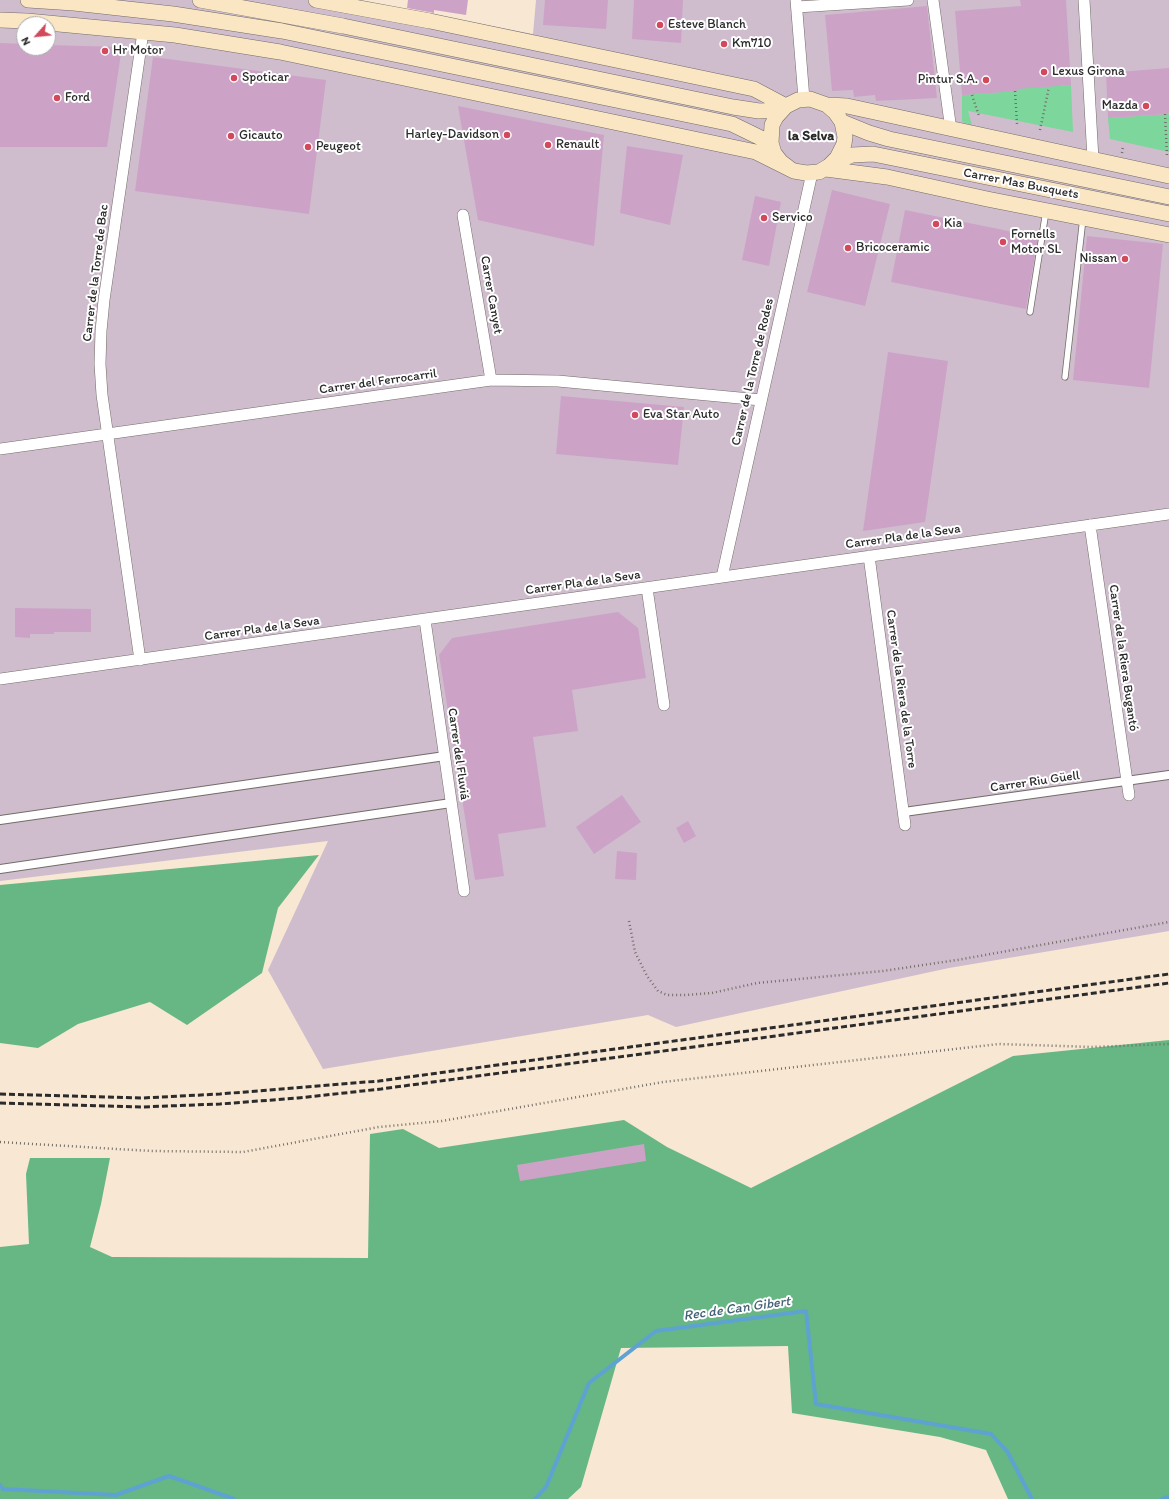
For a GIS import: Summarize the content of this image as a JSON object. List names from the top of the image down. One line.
{"streets":{"main road":["Carrer Mas Busquets"],"street":["Carrer de la Torre de Bac","Carrer Canyet","Carrer de la Torre de Rodes","Carrer del Ferrocarril","Carrer Pla de la Seva","Carrer de la Riera Bugantó","Carrer de la Riera de la Torre","Carrer del Fluviá","Carrer Riu Güell"]},"crossings":[["Carrer Mas Busquets","Carrer de la Torre de Rodes"],["Carrer de la Torre de Bac","Carrer del Ferrocarril"],["Carrer de la Torre de Bac","Carrer Pla de la Seva"],["Carrer Canyet","Carrer del Ferrocarril"],["Carrer de la Torre de Rodes","Carrer del Ferrocarril"],["Carrer de la Torre de Rodes","Carrer Pla de la Seva"],["Carrer Pla de la Seva","Carrer de la Riera Bugantó"],["Carrer Pla de la Seva","Carrer de la Riera de la Torre"],["Carrer Pla de la Seva","Carrer del Fluviá"],["Carrer de la Riera Bugantó","Carrer Riu Güell"],["Carrer de la Riera de la Torre","Carrer Riu Güell"]],"districts":["la Selva"],"water":["Rec de Can Gibert"],"places":["Esteve Blanch","Km710","Hr Motor","Lexus Girona","Spoticar","Pintur S.A.","Ford","Mazda","Harley-Davidson","Gicauto","Renault","Peugeot","Servico","Kia","Fornells Motor SL","Bricoceramic","Nissan","Eva Star Auto"],"north":"bottom left"}
